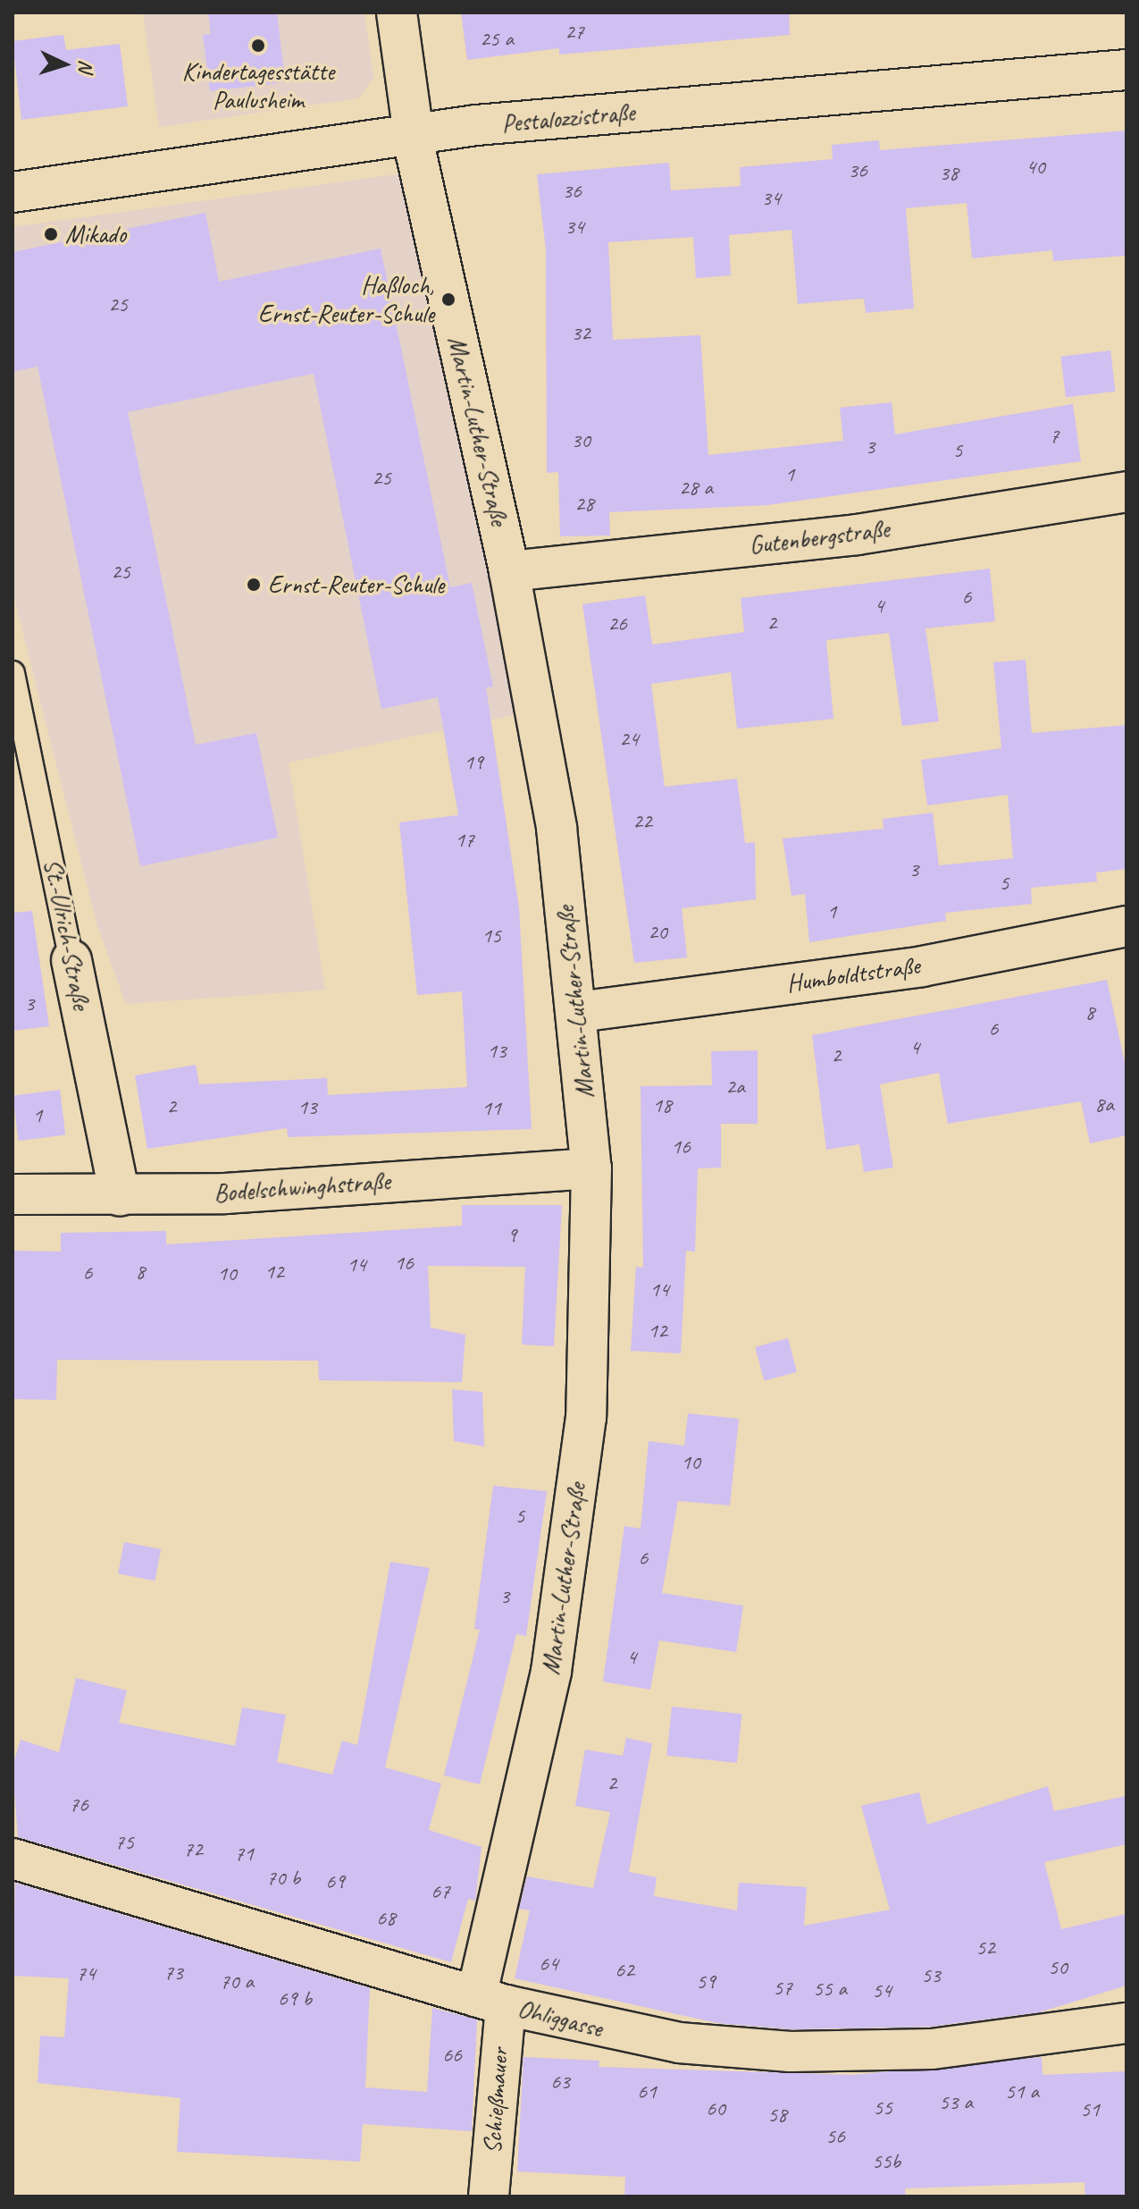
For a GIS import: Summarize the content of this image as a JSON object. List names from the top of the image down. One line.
{"streets":{"street":["Pestalozzistraße","Martin-Luther-Straße","Gutenbergstraße","St.-Ulrich-Straße","Humboldtstraße","Bodelschwinghstraße","Ohliggasse","Schießmauer"]},"crossings":[["Pestalozzistraße","Martin-Luther-Straße"],["Martin-Luther-Straße","Gutenbergstraße"],["Martin-Luther-Straße","Humboldtstraße"],["Martin-Luther-Straße","Bodelschwinghstraße"],["Martin-Luther-Straße","Ohliggasse"],["Martin-Luther-Straße","Schießmauer"],["St.-Ulrich-Straße","Bodelschwinghstraße"],["Ohliggasse","Schießmauer"]],"places":["Kindertagesstätte Paulusheim","Mikado","Haßloch, Ernst-Reuter-Schule","Ernst-Reuter-Schule"],"house_numbers":["27","25 a","40","36","38","36","34","34","25","32","7","30","3","5","1","25","28 a","28","25","6","4","2","26","24","19","22","17","3","5","1","20","15","3","8","6","4","13","2","2a","8a","18","2","13","11","1","16","9","16","14","8","12","6","10","14","12","10","5","6","3","4","2","76","75","72","71","70 b","69","67","68","52","64","50","62","73","74","53","70 a","59","57","55 a","54","69 b","66","63","61","51 a","53 a","55","60","51","58","56","55b"],"north":"right"}
